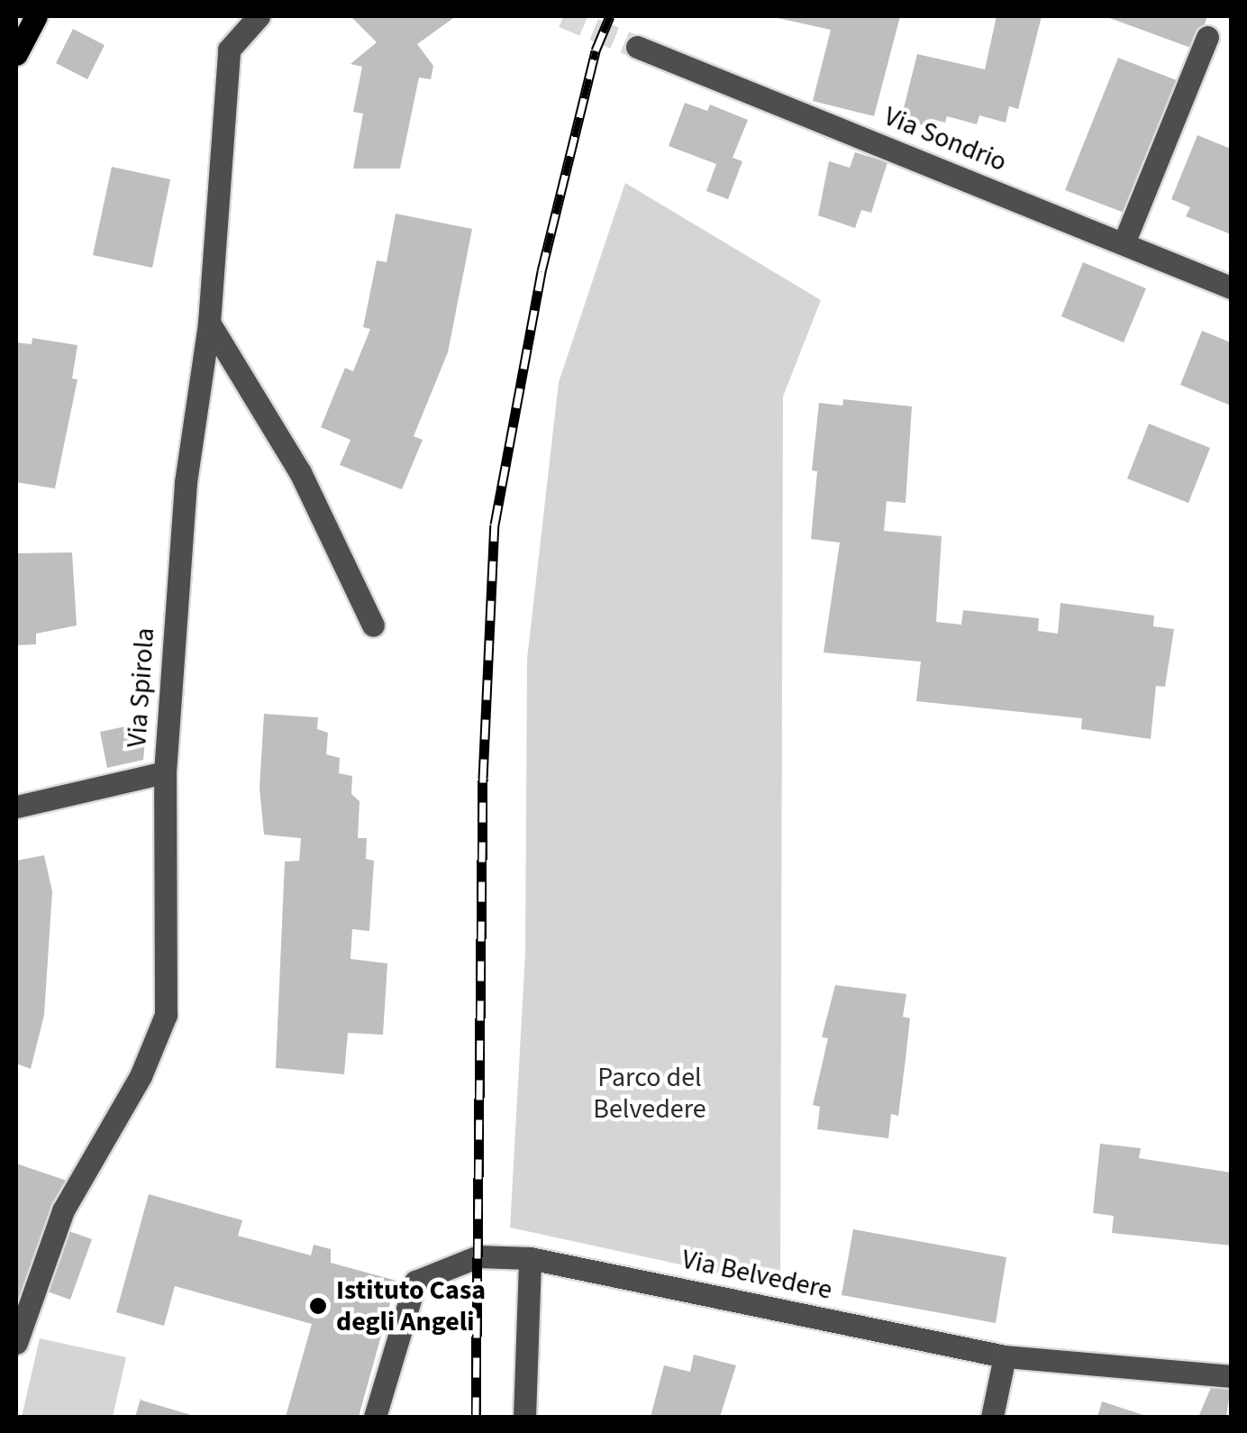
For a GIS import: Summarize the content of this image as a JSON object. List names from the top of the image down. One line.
{"streets":{"street":["Via Sondrio","Via Spirola","Via Belvedere"]},"parks":["Parco del Belvedere"],"places":["Istituto Casa degli Angeli"]}
